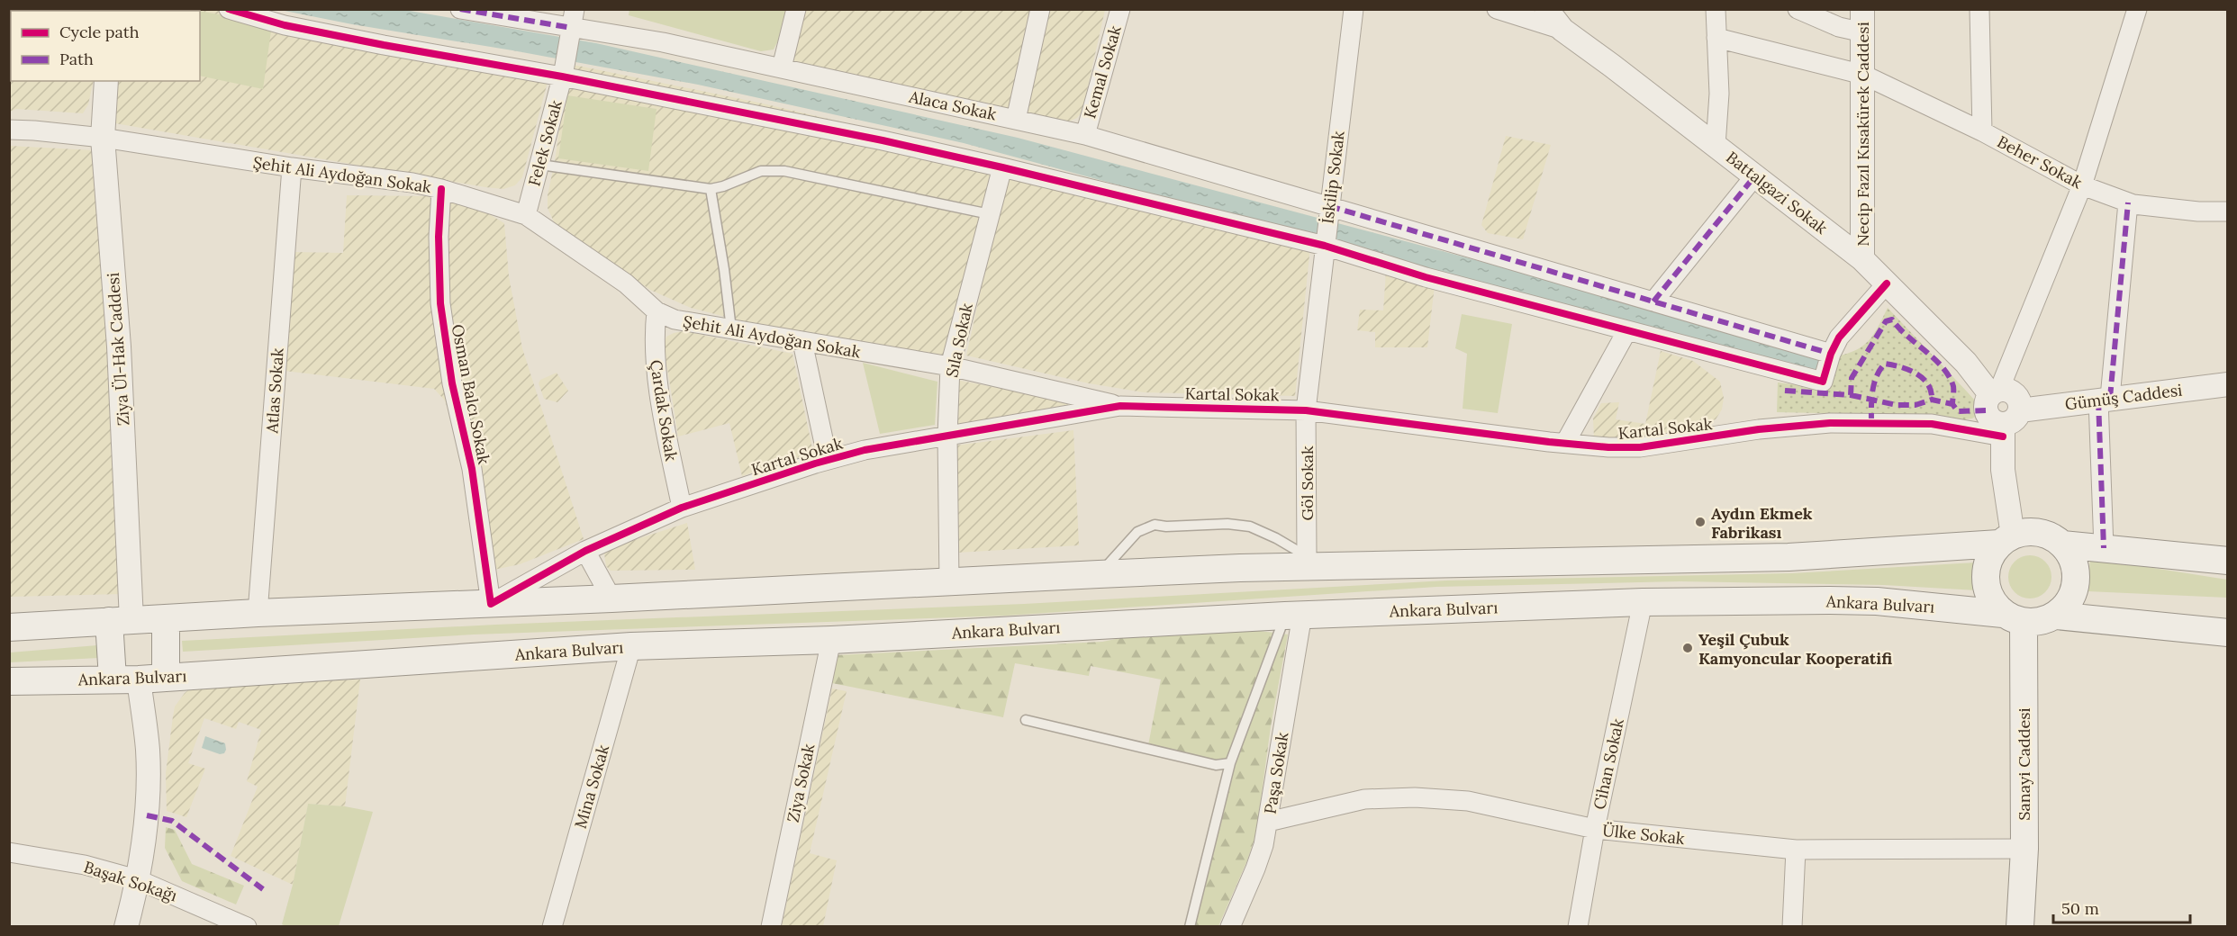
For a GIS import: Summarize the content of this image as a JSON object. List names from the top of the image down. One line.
{"streets":{"main road":["Ankara Bulvarı","Sanayi Caddesi"],"street":["Kemal Sokak","Alaca Sokak","Necip Fazıl Kısakürek Caddesi","Felek Sokak","Beher Sokak","Şehit Ali Aydoğan Sokak","İskilip Sokak","Battalgazi Sokak","Sıla Sokak","Ziya Ül-Hak Caddesi","Atlas Sokak","Osman Balcı Sokak","Kartal Sokak","Gümüş Caddesi","Çardak Sokak","Göl Sokak","Cihan Sokak","Paşa Sokak","Ziya Sokak","Mina Sokak","Ülke Sokak","Başak Sokağı"]},"crossings":[["Kemal Sokak","Alaca Sokak"],["Alaca Sokak","Felek Sokak"],["Alaca Sokak","İskilip Sokak"],["Necip Fazıl Kısakürek Caddesi","Beher Sokak"],["Necip Fazıl Kısakürek Caddesi","Battalgazi Sokak"],["Felek Sokak","Şehit Ali Aydoğan Sokak"],["Şehit Ali Aydoğan Sokak","Sıla Sokak"],["Şehit Ali Aydoğan Sokak","Ziya Ül-Hak Caddesi"],["Şehit Ali Aydoğan Sokak","Atlas Sokak"],["Şehit Ali Aydoğan Sokak","Osman Balcı Sokak"],["Şehit Ali Aydoğan Sokak","Kartal Sokak"],["Şehit Ali Aydoğan Sokak","Çardak Sokak"],["İskilip Sokak","Kartal Sokak"],["İskilip Sokak","Göl Sokak"],["Sıla Sokak","Kartal Sokak"],["Osman Balcı Sokak","Kartal Sokak"],["Kartal Sokak","Gümüş Caddesi"],["Kartal Sokak","Çardak Sokak"],["Kartal Sokak","Göl Sokak"],["Ankara Bulvarı","Cihan Sokak"],["Ankara Bulvarı","Sanayi Caddesi"],["Ankara Bulvarı","Paşa Sokak"],["Ankara Bulvarı","Ziya Sokak"],["Ankara Bulvarı","Mina Sokak"],["Cihan Sokak","Ülke Sokak"],["Sanayi Caddesi","Ülke Sokak"],["Paşa Sokak","Ülke Sokak"]],"places":["Aydın Ekmek Fabrikası","Yeşil Çubuk Kamyoncular Kooperatifi"],"legend":["Cycle path","Path"],"scale_bar":"50 m"}
